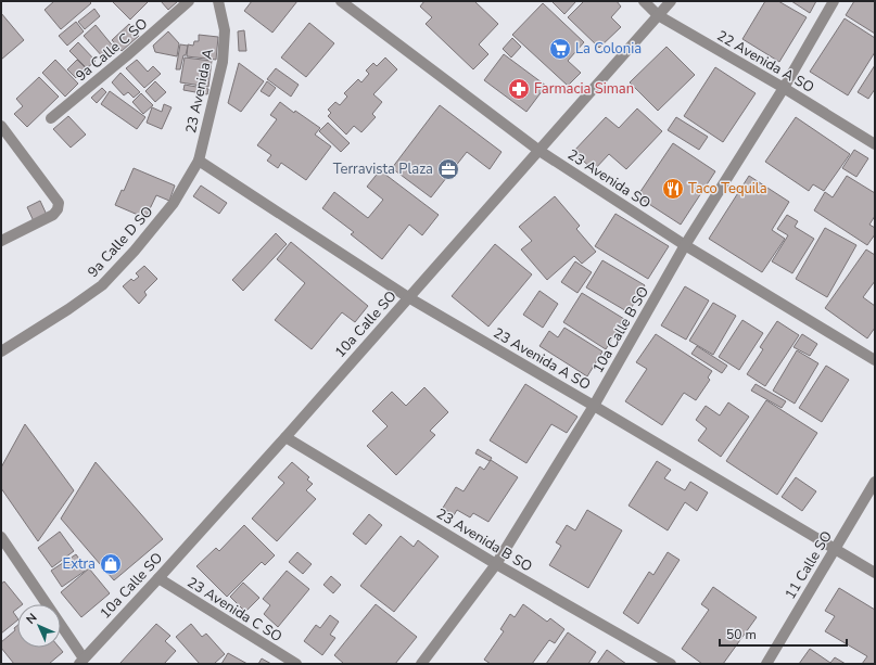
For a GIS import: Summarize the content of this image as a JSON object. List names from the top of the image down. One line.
{"streets":{"street":["9a Calle C SO","22 Avenida A SO","23 Avenida A","23 Avenida SO","9a Calle D SO","10a Calle SO","10a Calle B SO","23 Avenida A SO","23 Avenida B SO","11 Calle SO","23 Avenida C SO"]},"crossings":[["22 Avenida A SO","10a Calle SO"],["22 Avenida A SO","10a Calle B SO"],["23 Avenida A","9a Calle D SO"],["23 Avenida A","23 Avenida A SO"],["23 Avenida SO","10a Calle SO"],["23 Avenida SO","10a Calle B SO"],["9a Calle D SO","23 Avenida A SO"],["10a Calle SO","23 Avenida A SO"],["10a Calle SO","23 Avenida B SO"],["10a Calle SO","23 Avenida C SO"],["10a Calle B SO","23 Avenida A SO"],["10a Calle B SO","23 Avenida B SO"],["23 Avenida A SO","11 Calle SO"]],"places":{"supermarket":["La Colonia"],"pharmacy":["Farmacia Siman"],"office":["Terravista Plaza"],"restaurant":["Taco Tequila"],"shop":["Extra"]},"scale_bar":"50 m","north":"top left"}
